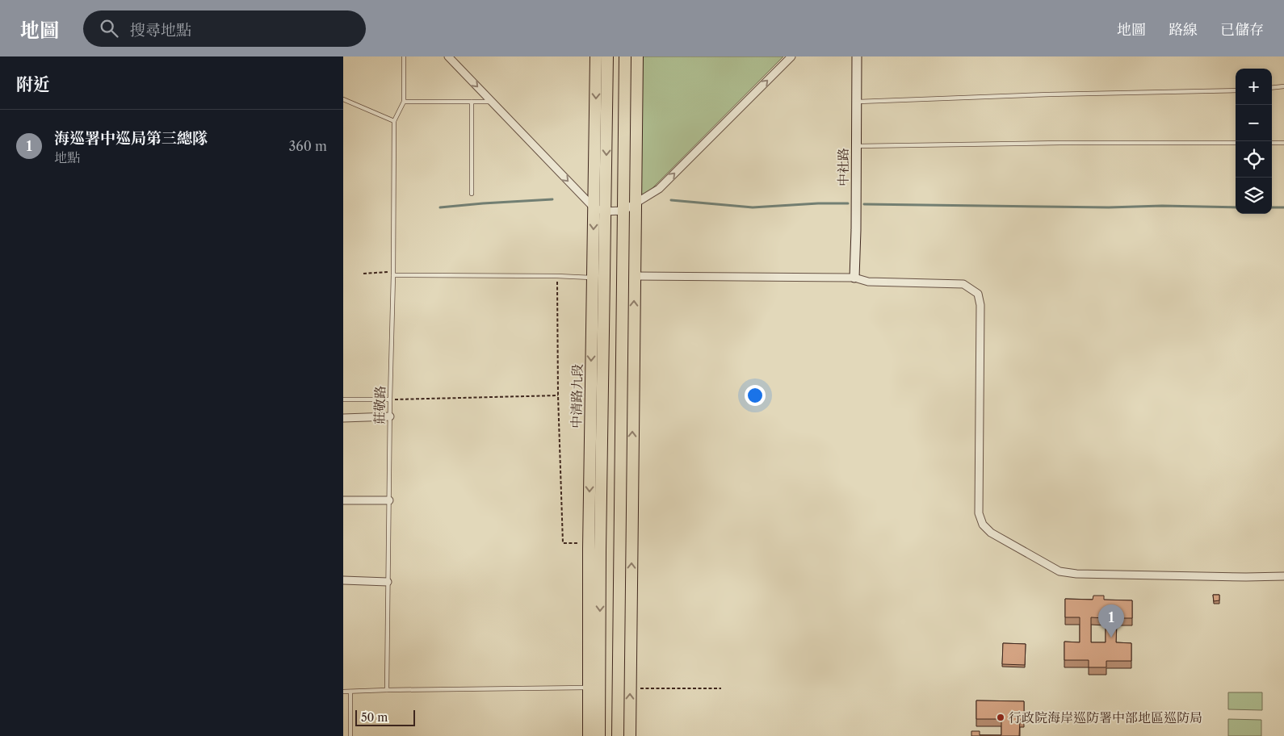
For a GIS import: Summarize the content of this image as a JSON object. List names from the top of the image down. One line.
{"streets":{"main road":["中清路九段"],"street":["中社路"],"lane":["莊敬路"]},"places":["行政院海岸巡防署中部地區巡防局"],"scale_bar":"50 m","page":{"header":"地圖","search":"搜尋地點","nav":["地圖","路線","已儲存"],"heading":"附近","map_buttons":["+","−"],"list":[{"mark":"1","name":"海巡署中巡局第三總隊","note":"地點","value":"360 m"}],"pins":"1","scale":"50 m"}}
